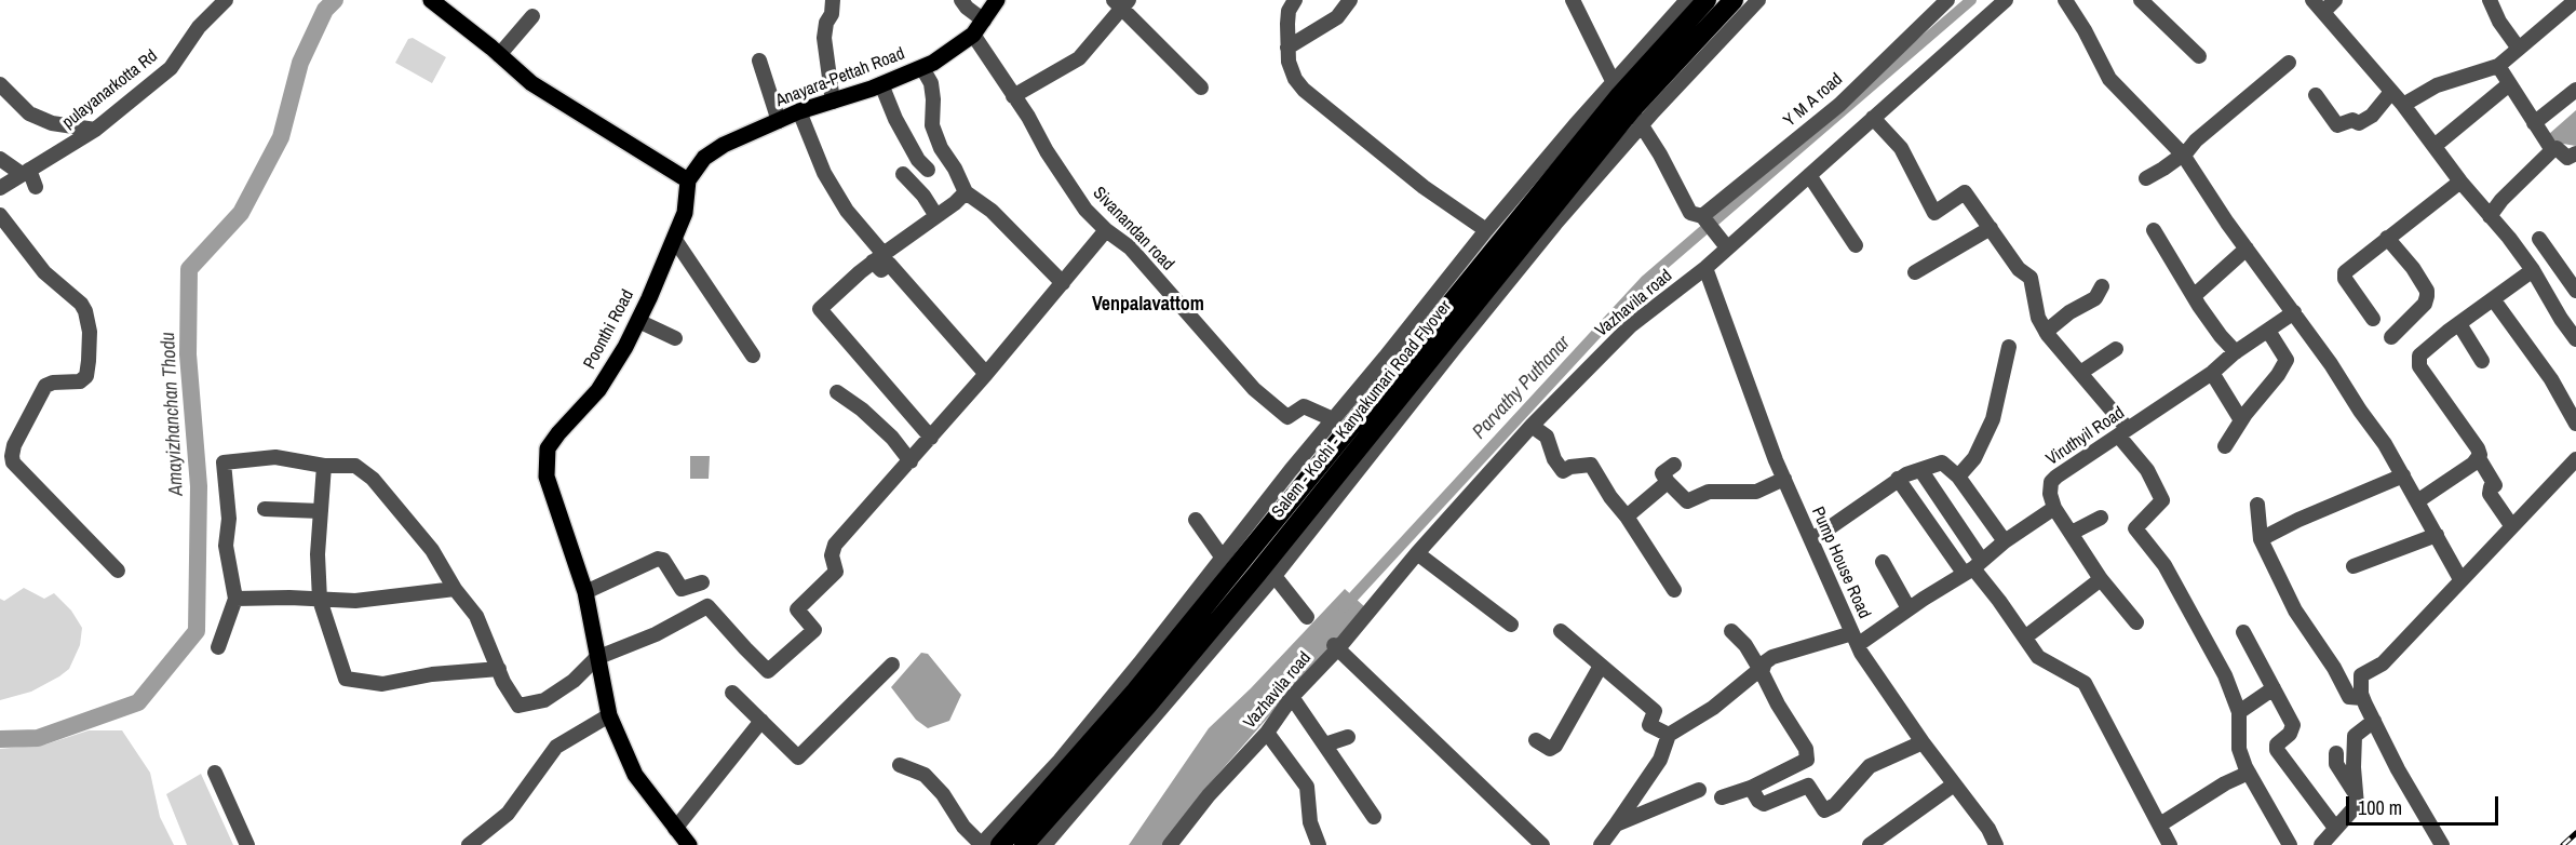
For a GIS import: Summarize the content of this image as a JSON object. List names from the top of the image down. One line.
{"streets":{"highway":["Salem - Kochi - Kanyakumari Road Flyover"],"main road":["Anayara-Pettah Road","Poonthi Road"],"street":["pulayanarkotta Rd","Y M A road","Sivanandan road","Vazhavila road","Viruthyil Road","Pump House Road"]},"crossings":[["Anayara-Pettah Road","Sivanandan road"],["Anayara-Pettah Road","Poonthi Road"],["Vazhavila road","Pump House Road"]],"districts":["Venpalavattom"],"water":["Parvathy Puthanar","Amayizhanchan Thodu"],"scale_bar":"100 m"}
